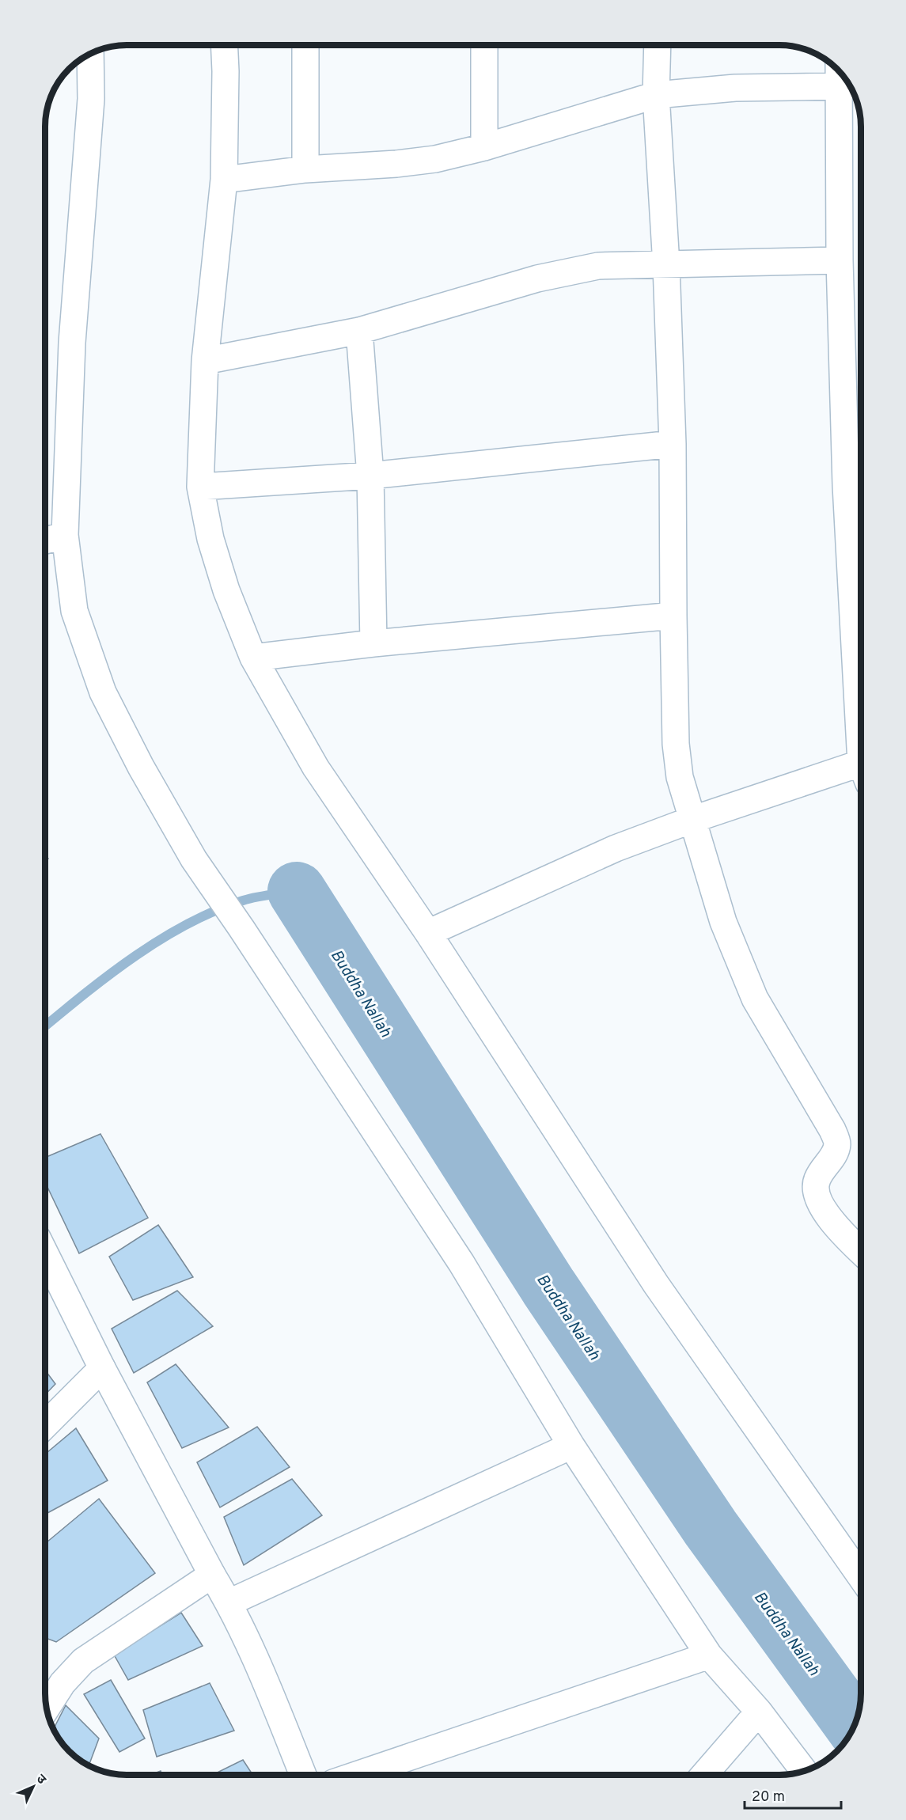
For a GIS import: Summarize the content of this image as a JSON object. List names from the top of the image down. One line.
{"water":["Buddha Nallah"],"scale_bar":"20 m","north":"top right"}
